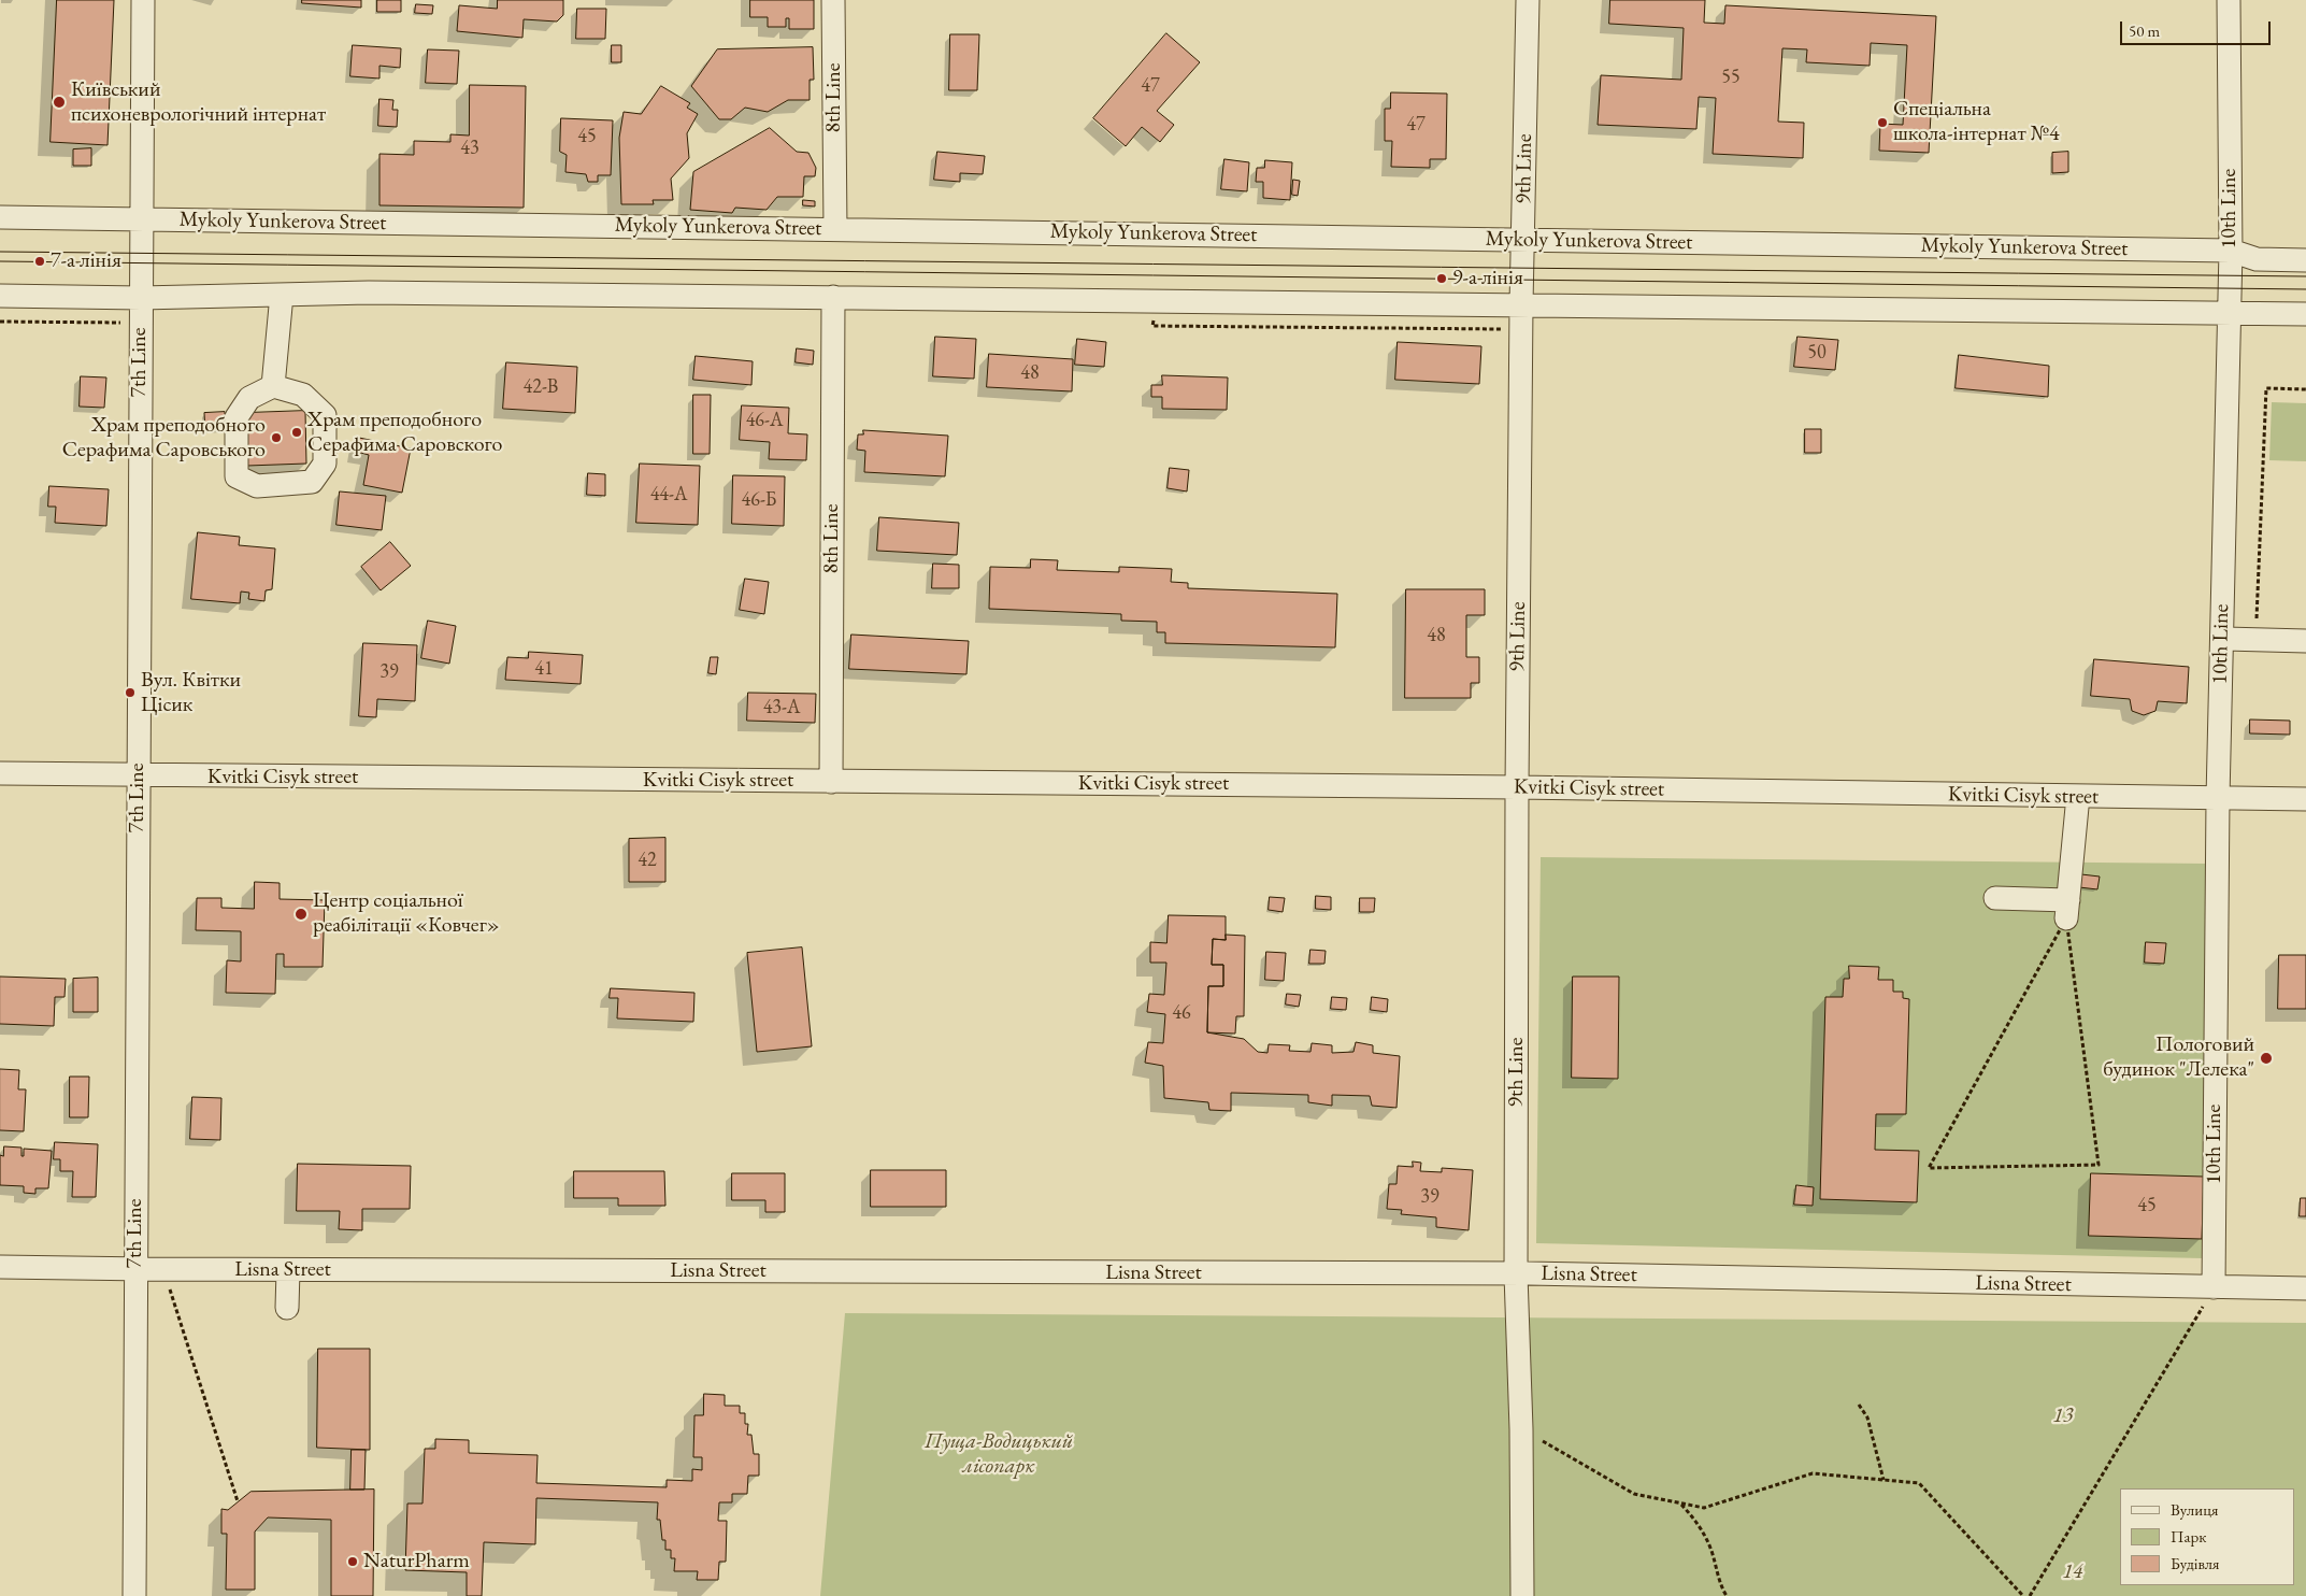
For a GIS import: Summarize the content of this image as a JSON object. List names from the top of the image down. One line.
{"streets":{"street":["8th Line","9th Line","10th Line","Mykoly Yunkerova Street","7th Line","Kvitki Cisyk street","Lisna Street"]},"crossings":[["8th Line","Mykoly Yunkerova Street"],["8th Line","Kvitki Cisyk street"],["9th Line","Mykoly Yunkerova Street"],["9th Line","Kvitki Cisyk street"],["9th Line","Lisna Street"],["10th Line","Mykoly Yunkerova Street"],["10th Line","Kvitki Cisyk street"],["10th Line","Lisna Street"],["Mykoly Yunkerova Street","7th Line"],["7th Line","Kvitki Cisyk street"],["7th Line","Lisna Street"]],"parks":["13","Пуща-Водицький лісопарк","14"],"places":["Київський психоневрологічний інтернат","Спеціальна школа-інтернат №4","7-а лінія","9-а лінія","Храм преподобного Серафима Саровского","Храм преподобного Серафима Саровського","Вул. Квітки Цісик","Центр соціальної реабілітації «Ковчег»","Пологовий будинок \"Лелека\"","NaturPharm"],"house_numbers":["55","47","47","45","43","50","48","42-В","46-А","44-А","46-Б","48","41","39","43-А","42","46","39","45"],"legend":["Вулиця","Парк","Будівля"],"scale_bar":"50 m"}
